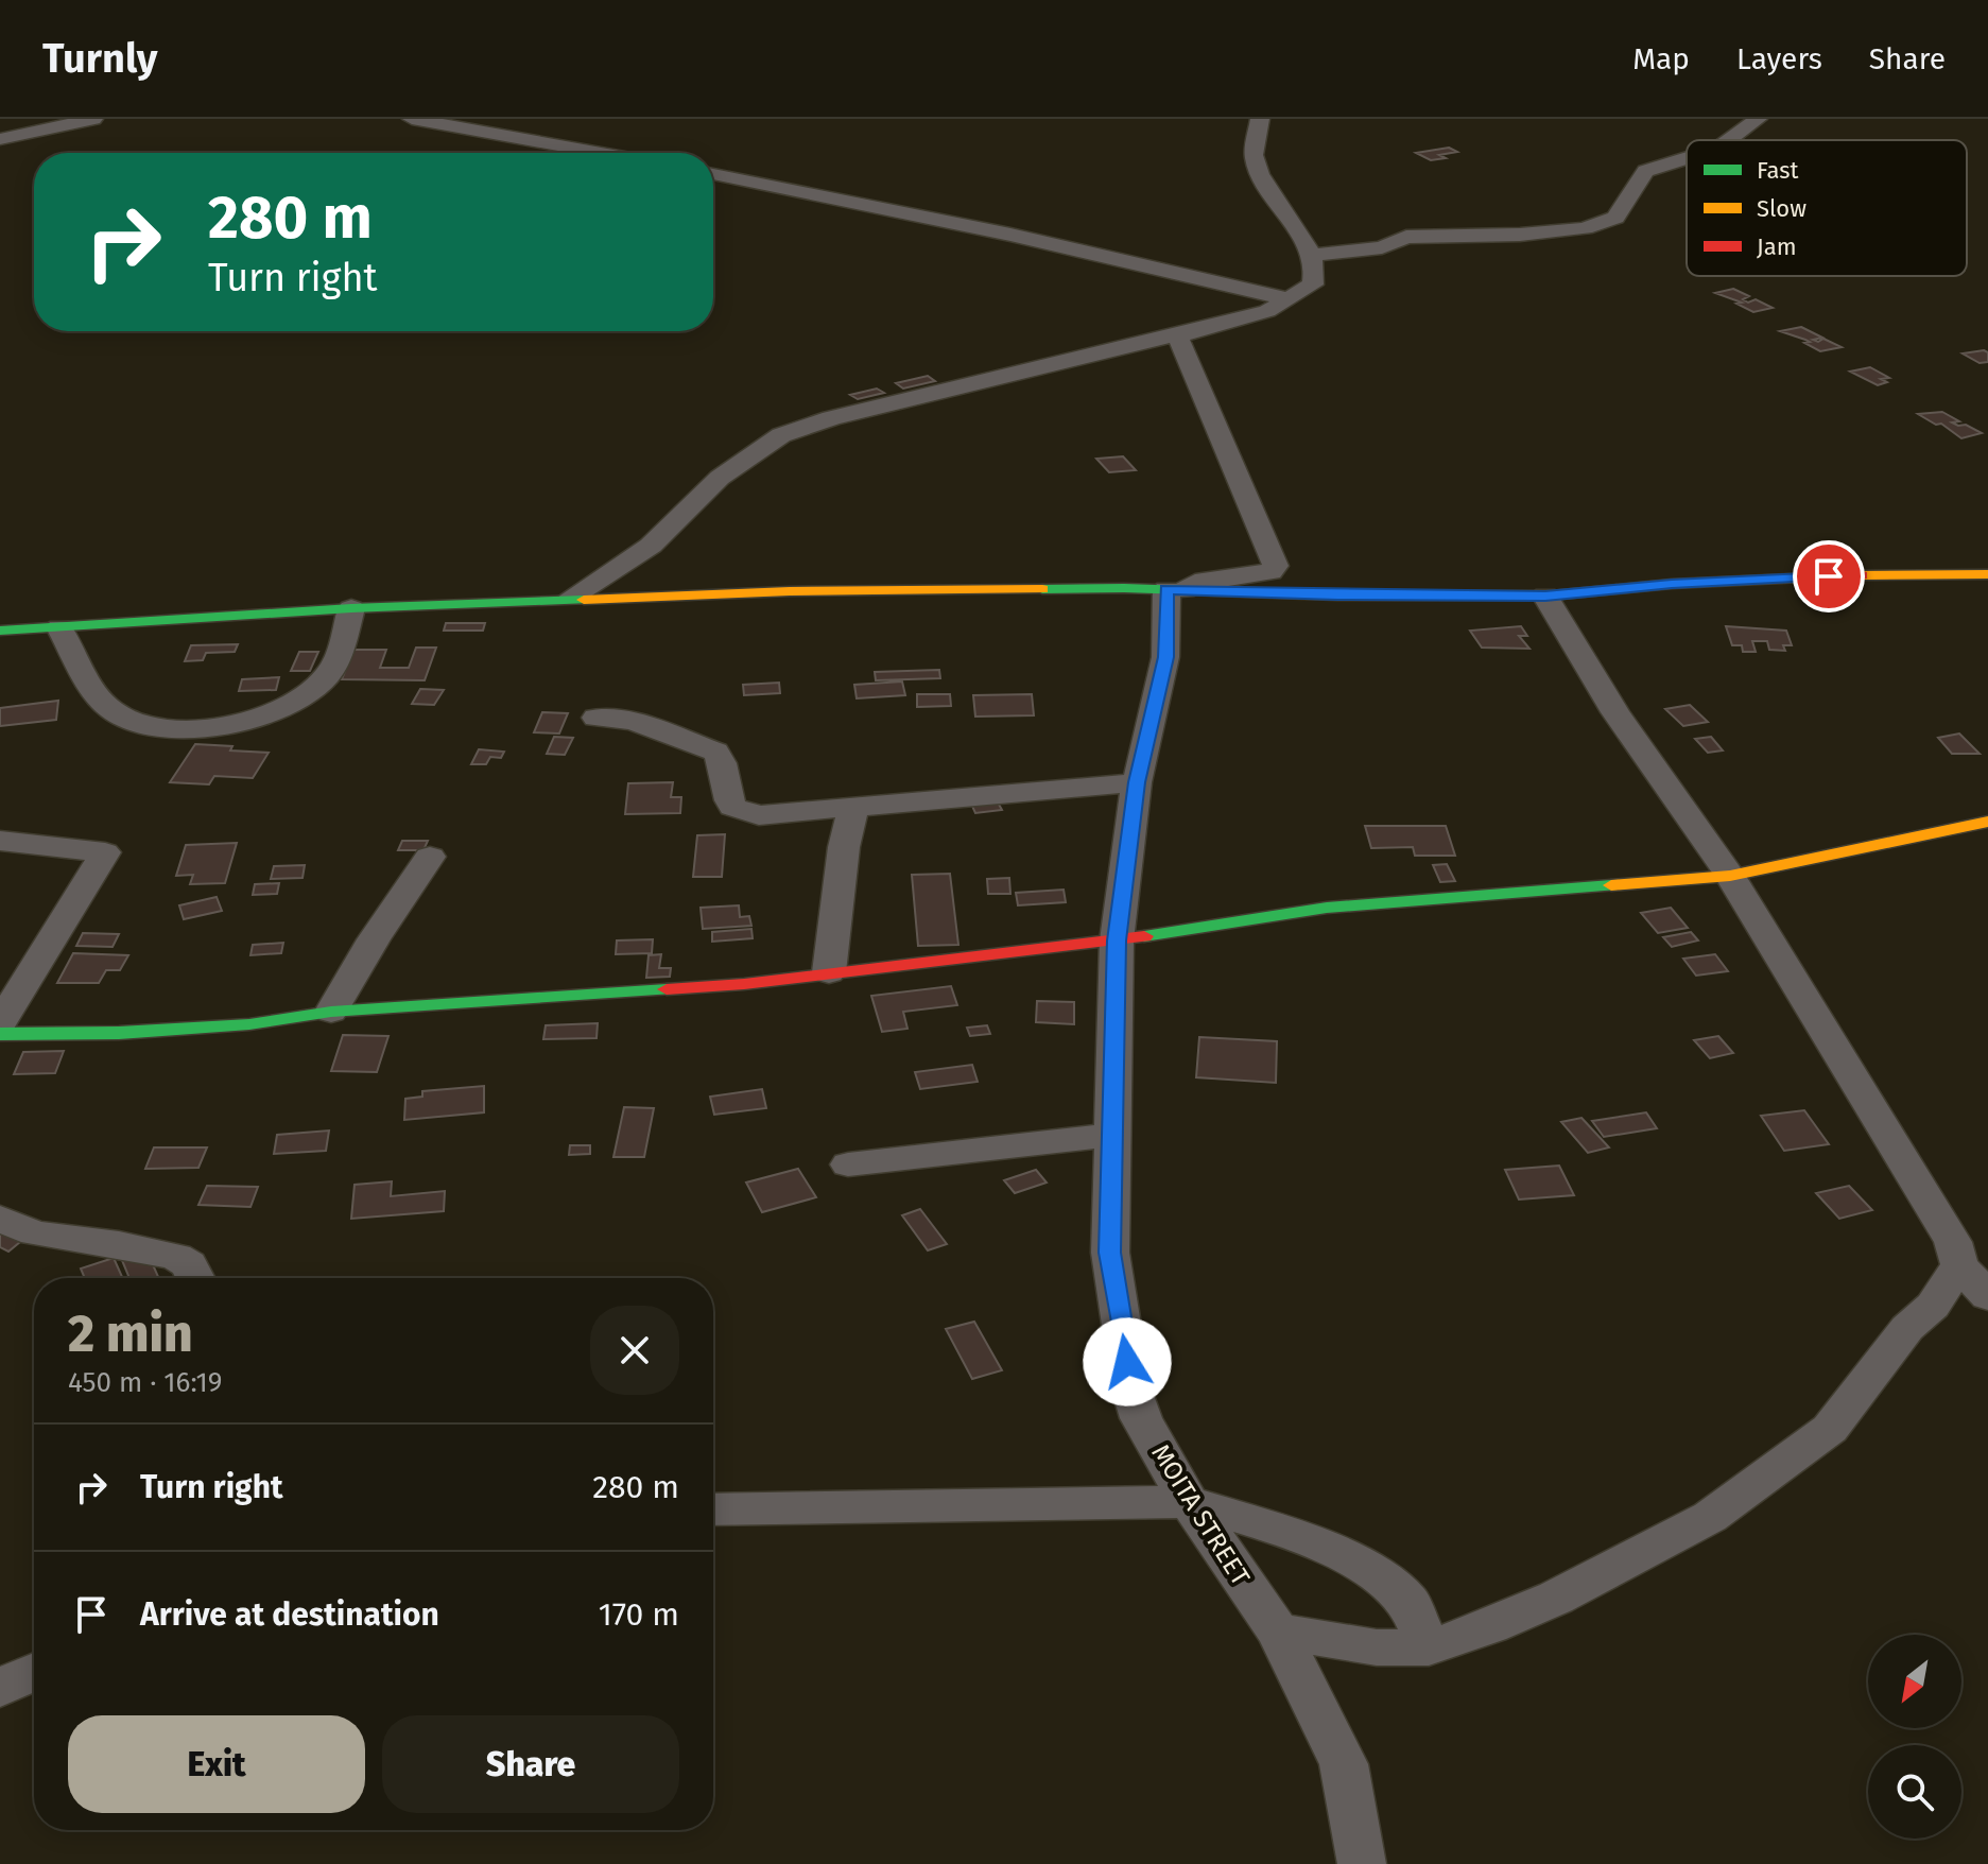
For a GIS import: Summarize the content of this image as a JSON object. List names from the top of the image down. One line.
{"streets":{"street":["MOITA STREET"]},"legend":["Fast","Slow","Jam"],"north":"bottom left","page":{"header":"Turnly","nav":["Map","Layers","Share"],"turn":["280 m","Turn right"],"heading":["2 min","450 m · 16:19"],"list":[{"name":"Turn right","value":"280 m"},{"name":"Arrive at destination","value":"170 m"}],"buttons":["Exit","Share"]}}
